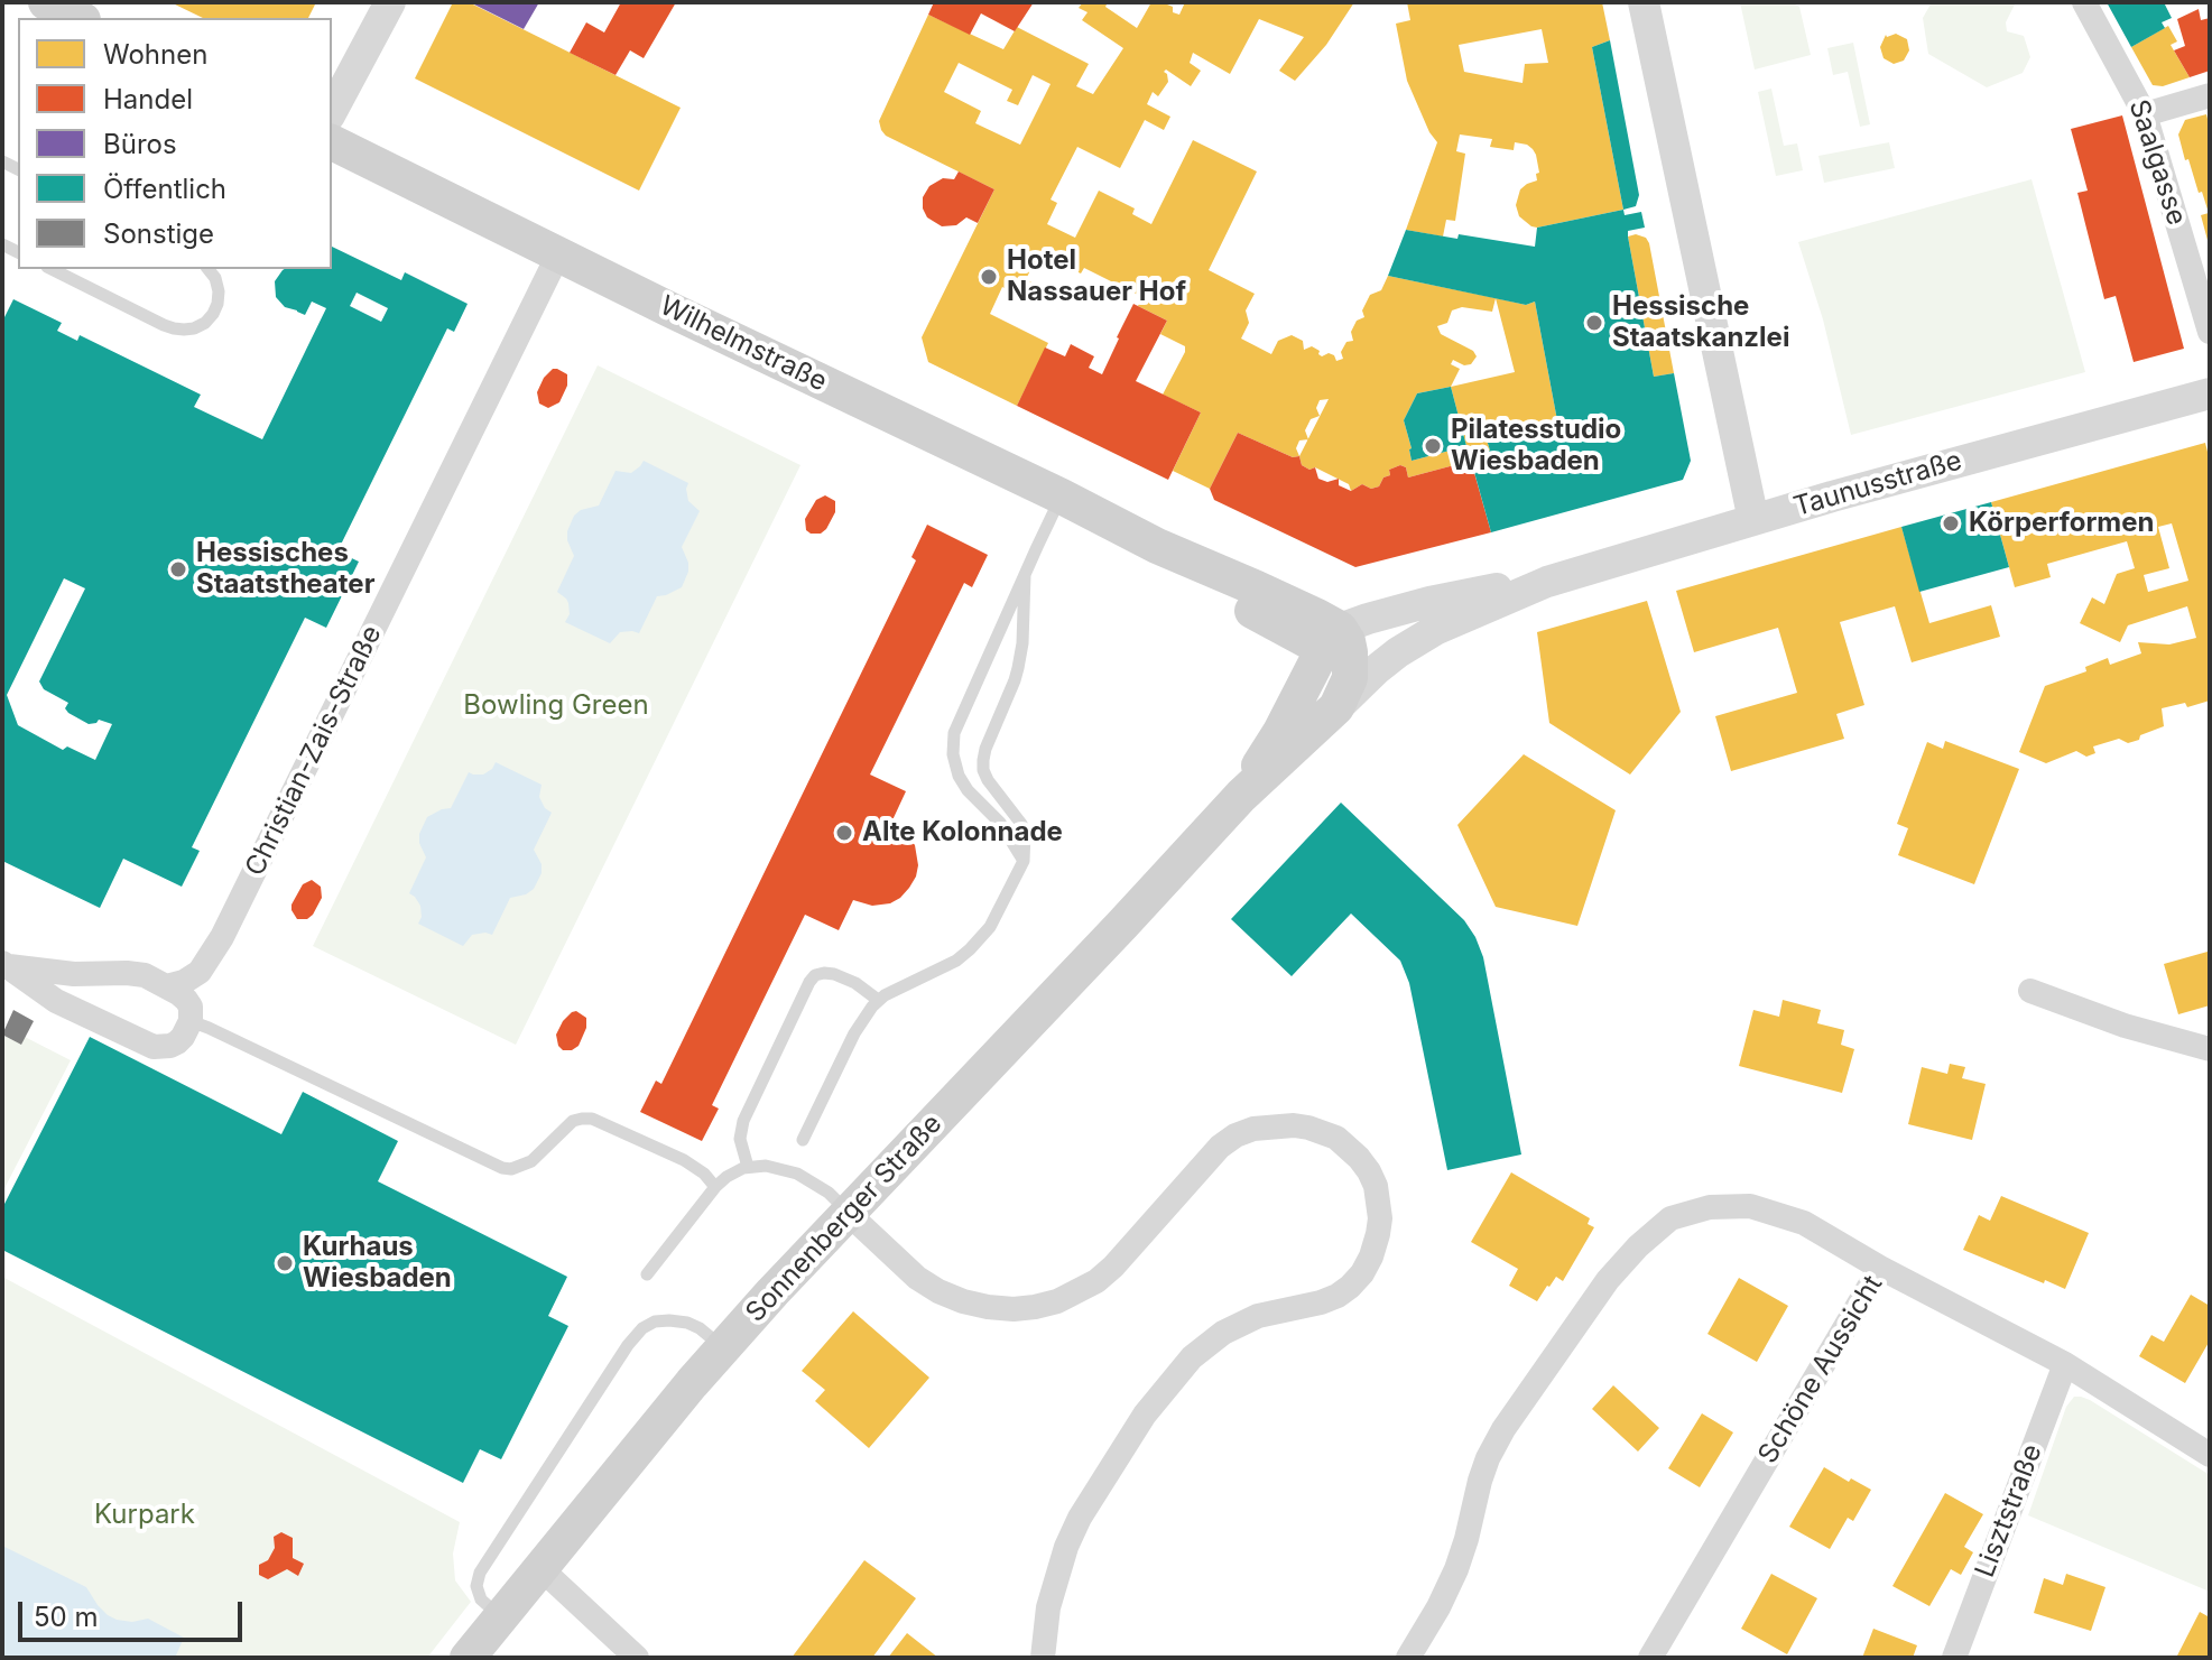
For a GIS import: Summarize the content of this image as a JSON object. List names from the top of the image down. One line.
{"streets":{"main road":["Wilhelmstraße","Sonnenberger Straße"],"street":["Saalgasse","Taunusstraße","Christian-Zais-Straße","Schöne Aussicht","Lisztstraße"]},"crossings":[["Wilhelmstraße","Taunusstraße"],["Wilhelmstraße","Christian-Zais-Straße"],["Wilhelmstraße","Sonnenberger Straße"],["Taunusstraße","Sonnenberger Straße"],["Schöne Aussicht","Lisztstraße"]],"parks":["Bowling Green","Kurpark"],"places":["Hotel Nassauer Hof","Hessische Staatskanzlei","Pilatesstudio Wiesbaden","Körperformen","Hessisches Staatstheater","Alte Kolonnade","Kurhaus Wiesbaden"],"legend":["Wohnen","Handel","Büros","Öffentlich","Sonstige"],"scale_bar":"50 m"}
